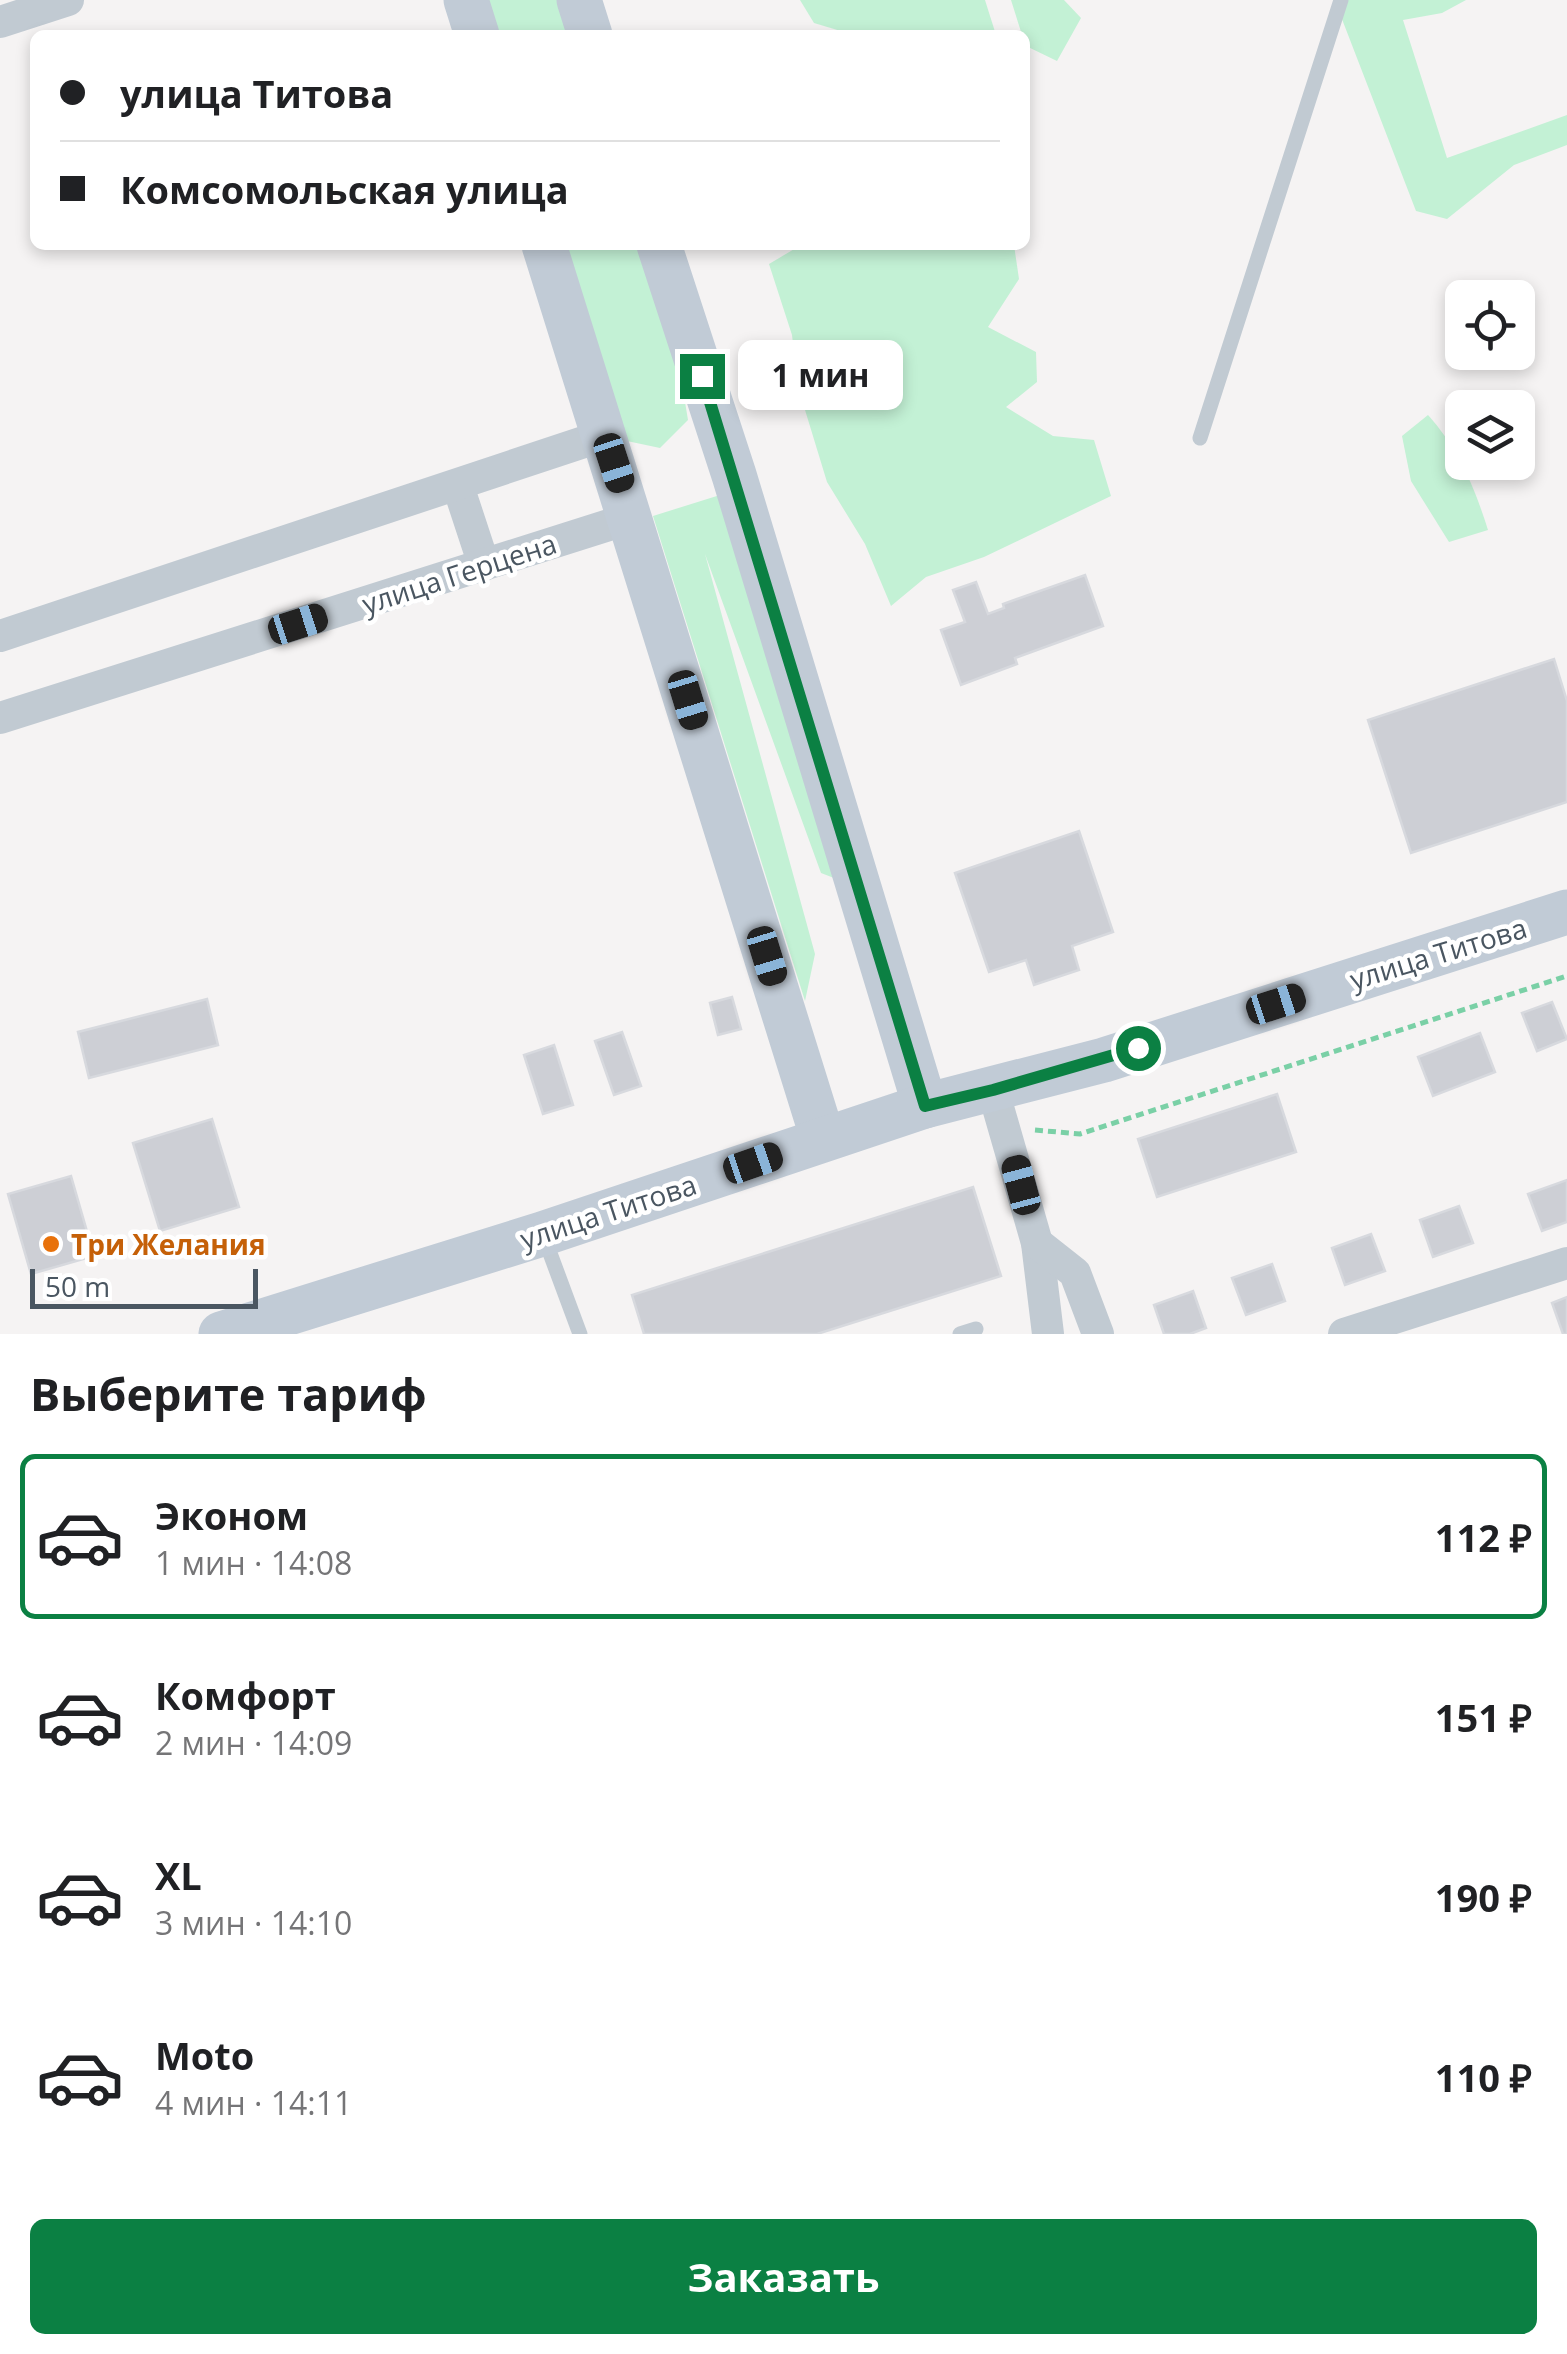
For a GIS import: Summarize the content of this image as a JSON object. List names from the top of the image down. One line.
{"streets":{"street":["улица Герцена","улица Титова"]},"places":["Три Желания"],"scale_bar":"50 m","page":{"banner":["улица Титова","Комсомольская улица"],"bubble":"1 мин","scale":"50 m","heading":"Выберите тариф","list":[{"name":"Эконом","note":"1 мин · 14:08","value":"112 ₽"},{"name":"Комфорт","note":"2 мин · 14:09","value":"151 ₽"},{"name":"XL","note":"3 мин · 14:10","value":"190 ₽"},{"name":"Moto","note":"4 мин · 14:11","value":"110 ₽"}],"buttons":"Заказать"}}
